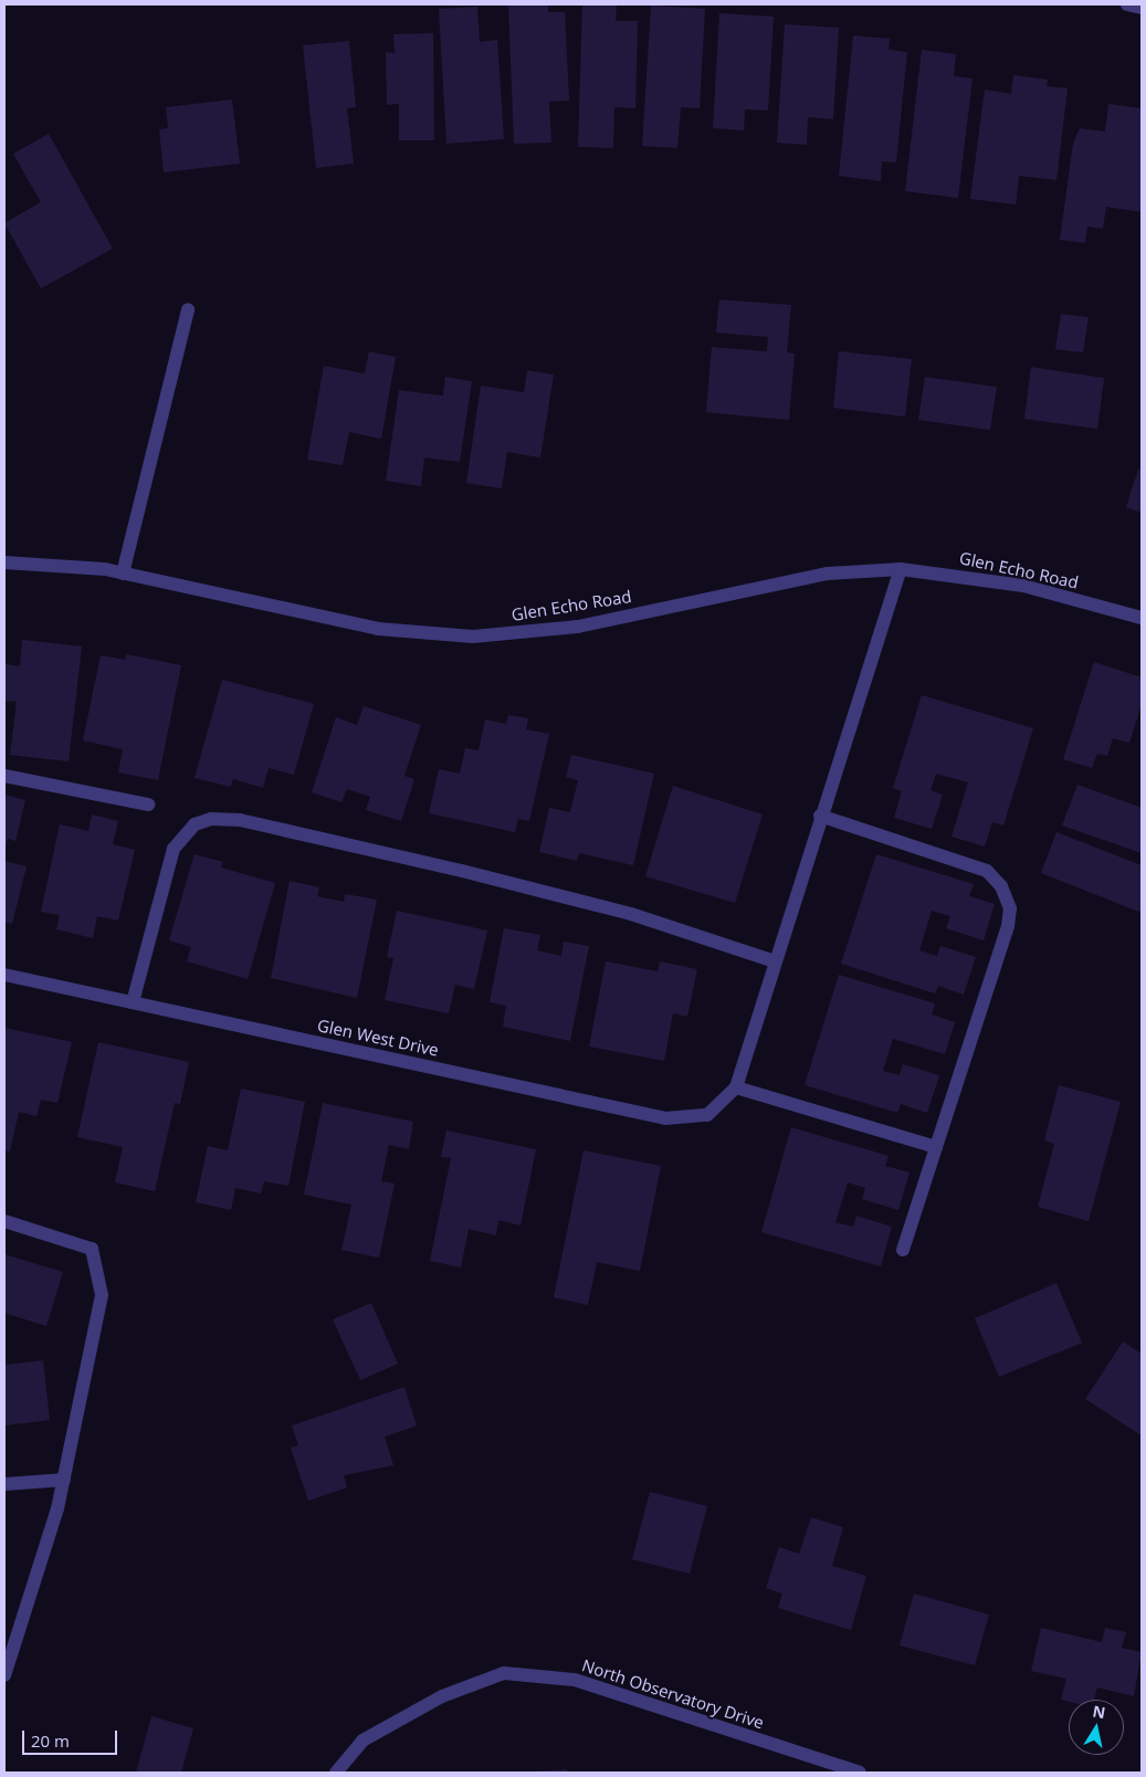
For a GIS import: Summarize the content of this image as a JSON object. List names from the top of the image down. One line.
{"streets":{"street":["Glen Echo Road","Glen West Drive","North Observatory Drive"]},"scale_bar":"20 m","north":"top"}
